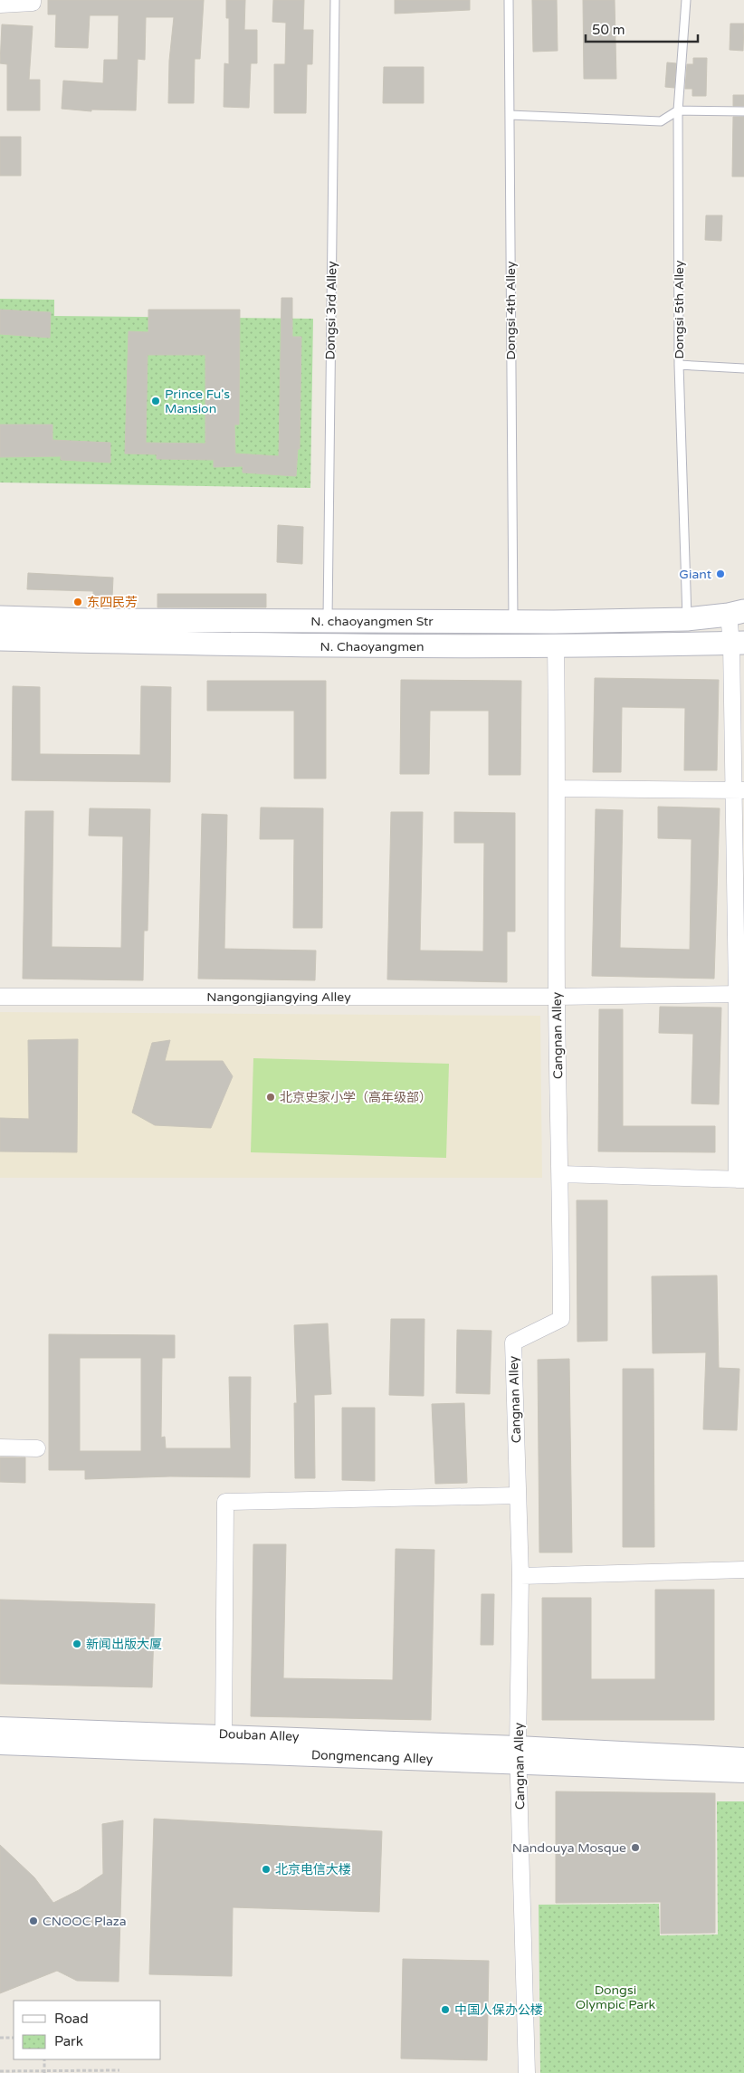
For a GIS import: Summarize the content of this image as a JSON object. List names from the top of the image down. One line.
{"streets":{"main road":["N. chaoyangmen Str","N. Chaoyangmen"],"street":["Nangongjiangying Alley","Cangnan Alley","Douban Alley","Dongmencang Alley"],"lane":["Dongsi 5th Alley","Dongsi 3rd Alley","Dongsi 4th Alley"]},"crossings":[["Dongsi 5th Alley","N. chaoyangmen Str"],["Dongsi 3rd Alley","N. chaoyangmen Str"],["Dongsi 4th Alley","N. chaoyangmen Str"],["N. Chaoyangmen","Cangnan Alley"],["Nangongjiangying Alley","Cangnan Alley"],["Cangnan Alley","Douban Alley"],["Cangnan Alley","Dongmencang Alley"],["Douban Alley","Dongmencang Alley"]],"parks":["Dongsi Olympic Park"],"places":["Prince Fu's Mansion","Giant","东四民芳","北京史家小学（高年级部）","新闻出版大厦","Nandouya Mosque","北京电信大楼","CNOOC Plaza","中国人保办公楼"],"legend":["Road","Park"],"scale_bar":"50 m"}
